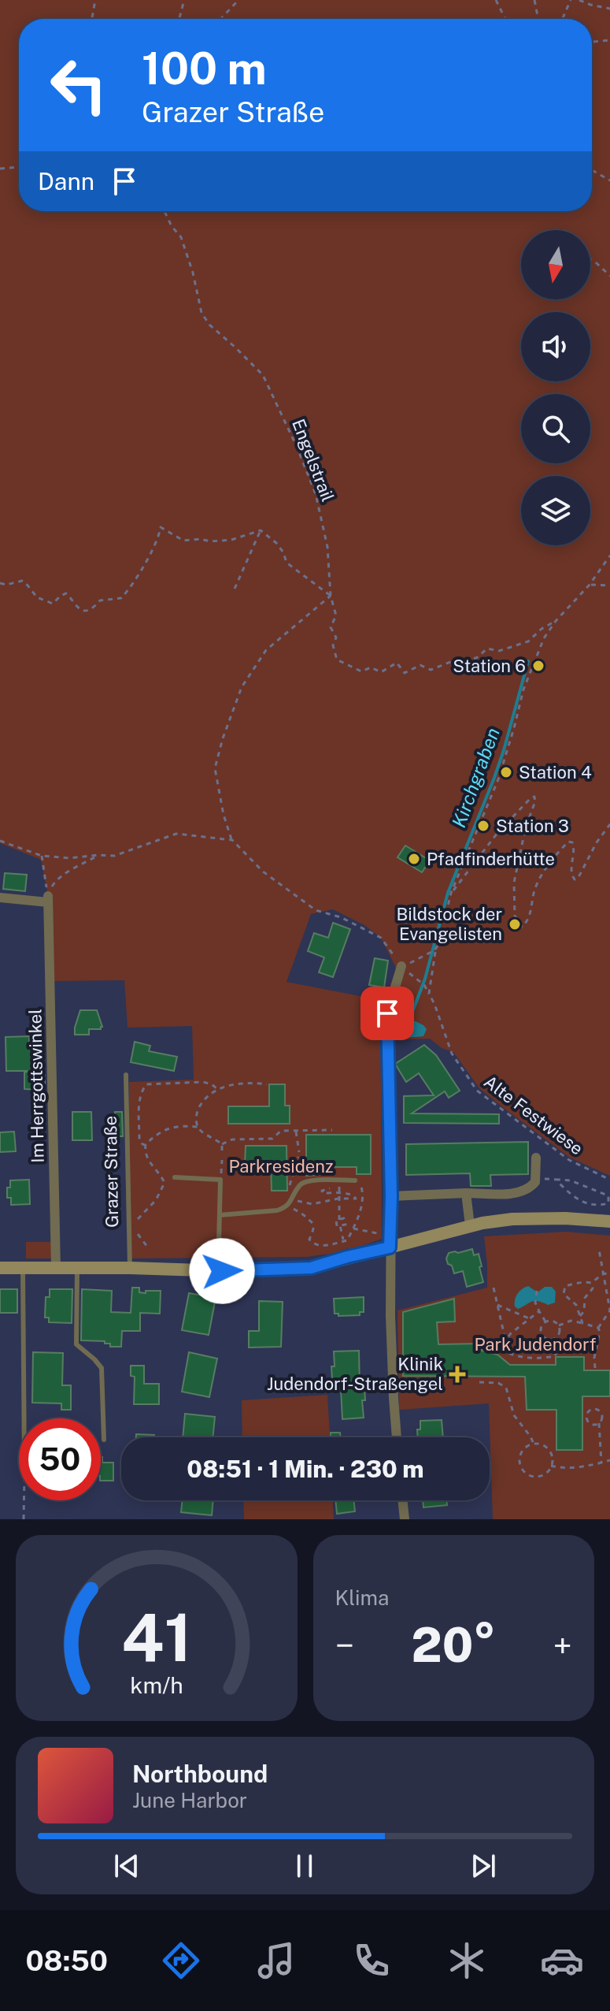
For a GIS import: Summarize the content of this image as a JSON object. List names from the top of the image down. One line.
{"streets":{"street":["Im Herrgottswinkel"],"lane":["Grazer Straße"],"path":["Engelstrail","Alte Festwiese"]},"water":["Kirchgraben"],"parks":["Parkresidenz","Park Judendorf"],"places":{"other":["Station 6","Station 4","Station 3","Pfadfinderhütte","Bildstock der Evangelisten"],"health":["Klinik Judendorf-Straßengel"]},"north":"bottom","page":{"turn":["100 m","Grazer Straße"],"then":"Dann","limit":"50","trip":"08:51 · 1 Min. · 230 m","tile":"Klima","heat":["−","20°","+"],"song":["Northbound","June Harbor"],"tabs":"08:50","gauge":["41","km/h"]}}
